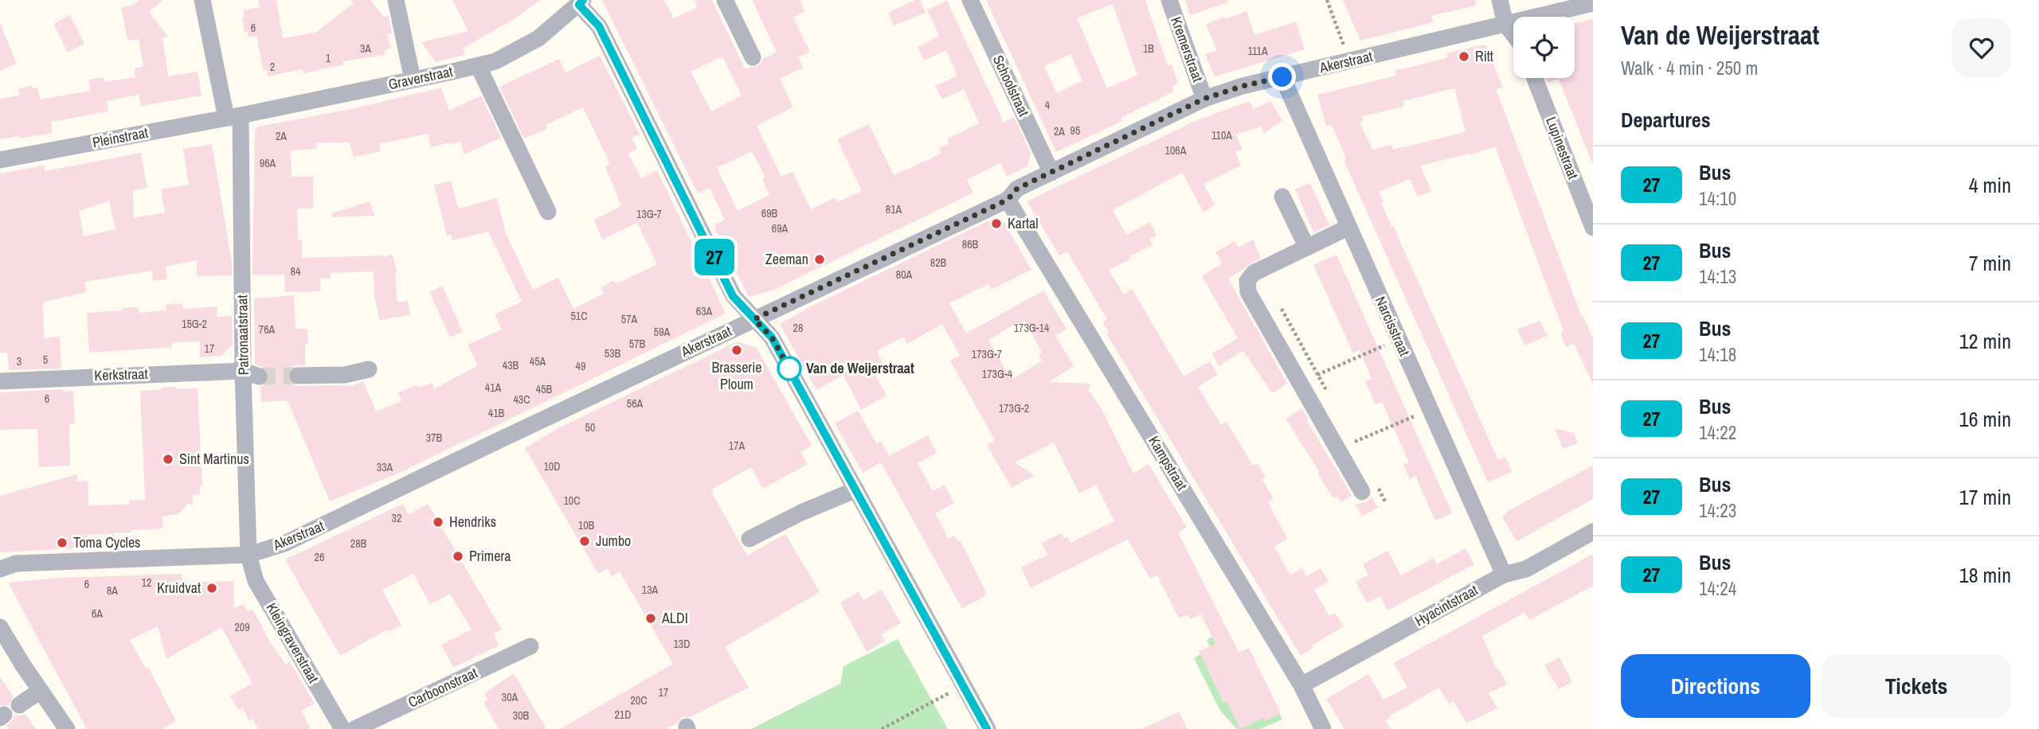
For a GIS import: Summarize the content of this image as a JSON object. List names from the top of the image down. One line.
{"streets":{"street":["Kremerstraat","Akerstraat","Graverstraat","Schoolstraat","Pleinstraat","Lupinestraat","Narcisstraat","Patronaatstraat","Kerkstraat","Kampstraat","Hyacintstraat","Kleingraverstraat","Carboonstraat"]},"crossings":[["Kremerstraat","Akerstraat"],["Akerstraat","Schoolstraat"],["Akerstraat","Narcisstraat"],["Akerstraat","Patronaatstraat"],["Akerstraat","Kampstraat"],["Akerstraat","Kleingraverstraat"],["Graverstraat","Pleinstraat"],["Graverstraat","Patronaatstraat"],["Pleinstraat","Patronaatstraat"],["Narcisstraat","Hyacintstraat"],["Patronaatstraat","Kerkstraat"],["Patronaatstraat","Kleingraverstraat"],["Kampstraat","Hyacintstraat"]],"places":["Ritt","Kartal","Zeeman","Brasserie Ploum","Van de Weijerstraat","Sint Martinus","Hendriks","Jumbo","Toma Cycles","Primera","Kruidvat","ALDI"],"lines":["bus line 27"],"house_numbers":["6","3A","1B","111A","1","2","4","95","2A","110A","2A","106A","96A","81A","69B","13G-7","69A","86B","82B","84","80A","63A","51C","57A","15G-2","28","173G-14","76A","59A","57B","17","53B","173G-7","5","3","45A","43B","49","173G-4","41A","45B","6","43C","56A","173G-2","41B","50","37B","17A","10D","33A","10C","32","10B","28B","26","12","6","13A","8A","6A","209","13D","17","30A","20C","21D","30B"],"page":{"on_map":"27","heading":[["Van de Weijerstraat","Walk · 4 min · 250 m"],"Departures"],"list":[{"mark":"27","name":"Bus","note":"14:10","value":"4 min"},{"mark":"27","name":"Bus","note":"14:13","value":"7 min"},{"mark":"27","name":"Bus","note":"14:18","value":"12 min"},{"mark":"27","name":"Bus","note":"14:22","value":"16 min"},{"mark":"27","name":"Bus","note":"14:23","value":"17 min"},{"mark":"27","name":"Bus","note":"14:24","value":"18 min"}],"buttons":["Directions","Tickets"]}}
